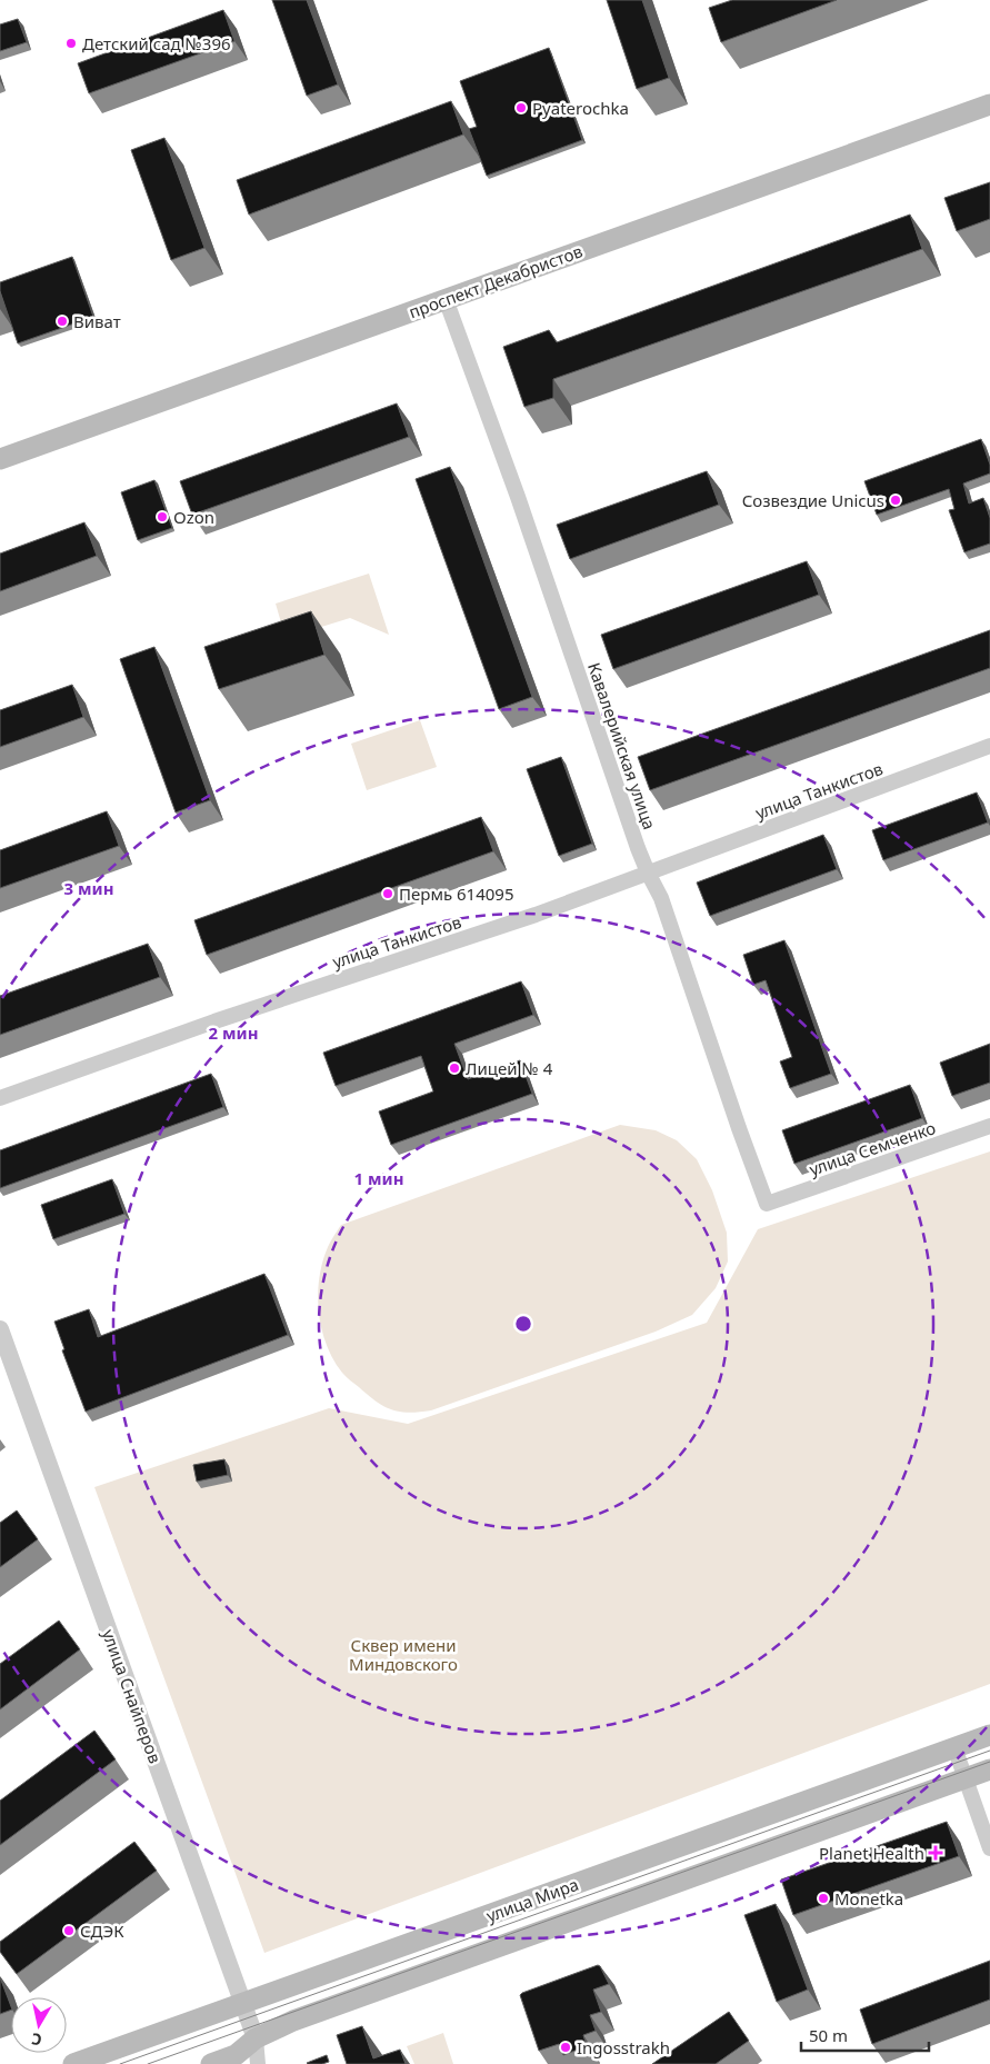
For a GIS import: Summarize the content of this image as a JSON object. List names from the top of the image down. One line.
{"streets":{"main road":["проспект Декабристов","улица Мира"],"street":["Кавалерийская улица","улица Танкистов","улица Семченко","улица Снайперов"]},"crossings":[["проспект Декабристов","Кавалерийская улица"],["Кавалерийская улица","улица Танкистов"],["Кавалерийская улица","улица Семченко"],["улица Снайперов","улица Мира"]],"parks":["Сквер имени Миндовского"],"places":{"other":["Детский сад №396","Pyaterochka","Виват","Созвездие Unicus","Ozon","Пермь 614095","Лицей № 4","Monetka","СДЭК","Ingosstrakh"],"health":["Planet Health"]},"scale_bar":"50 m","north":"bottom","rings":["3 мин","2 мин","1 мин"]}
